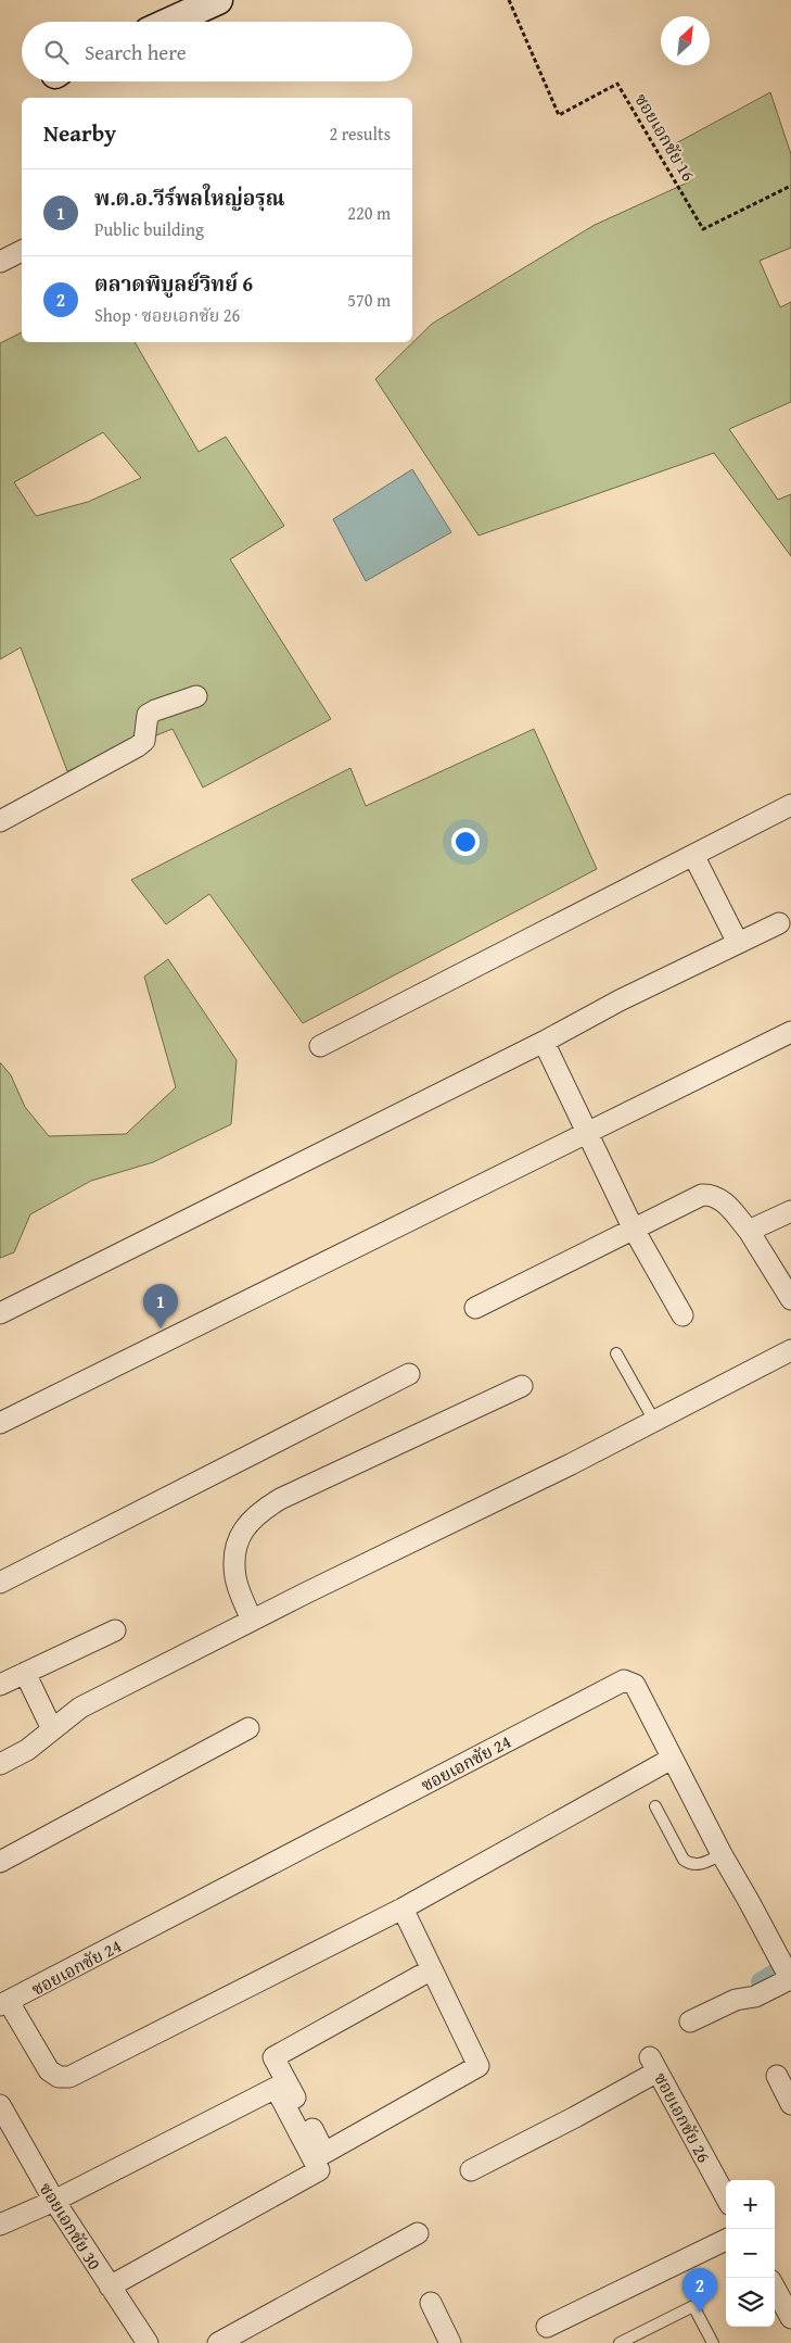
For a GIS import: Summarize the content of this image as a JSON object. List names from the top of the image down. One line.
{"streets":{"street":["ซอยเอกชัย 24","ซอยเอกชัย 26","ซอยเอกชัย 30"],"path":["ซอยเอกชัย 16"]},"north":"top right","page":{"search":"Search here","heading":["Nearby","2 results"],"list":[{"mark":"1","name":"พ.ต.อ.วีร์พลใหญ่อรุณ","note":"Public building","value":"220 m"},{"mark":"2","name":"ตลาดพิบูลย์วิทย์ 6","note":"Shop · ซอยเอกชัย 26","value":"570 m"}],"pins":["1","2"],"map_buttons":["+","−"]}}
